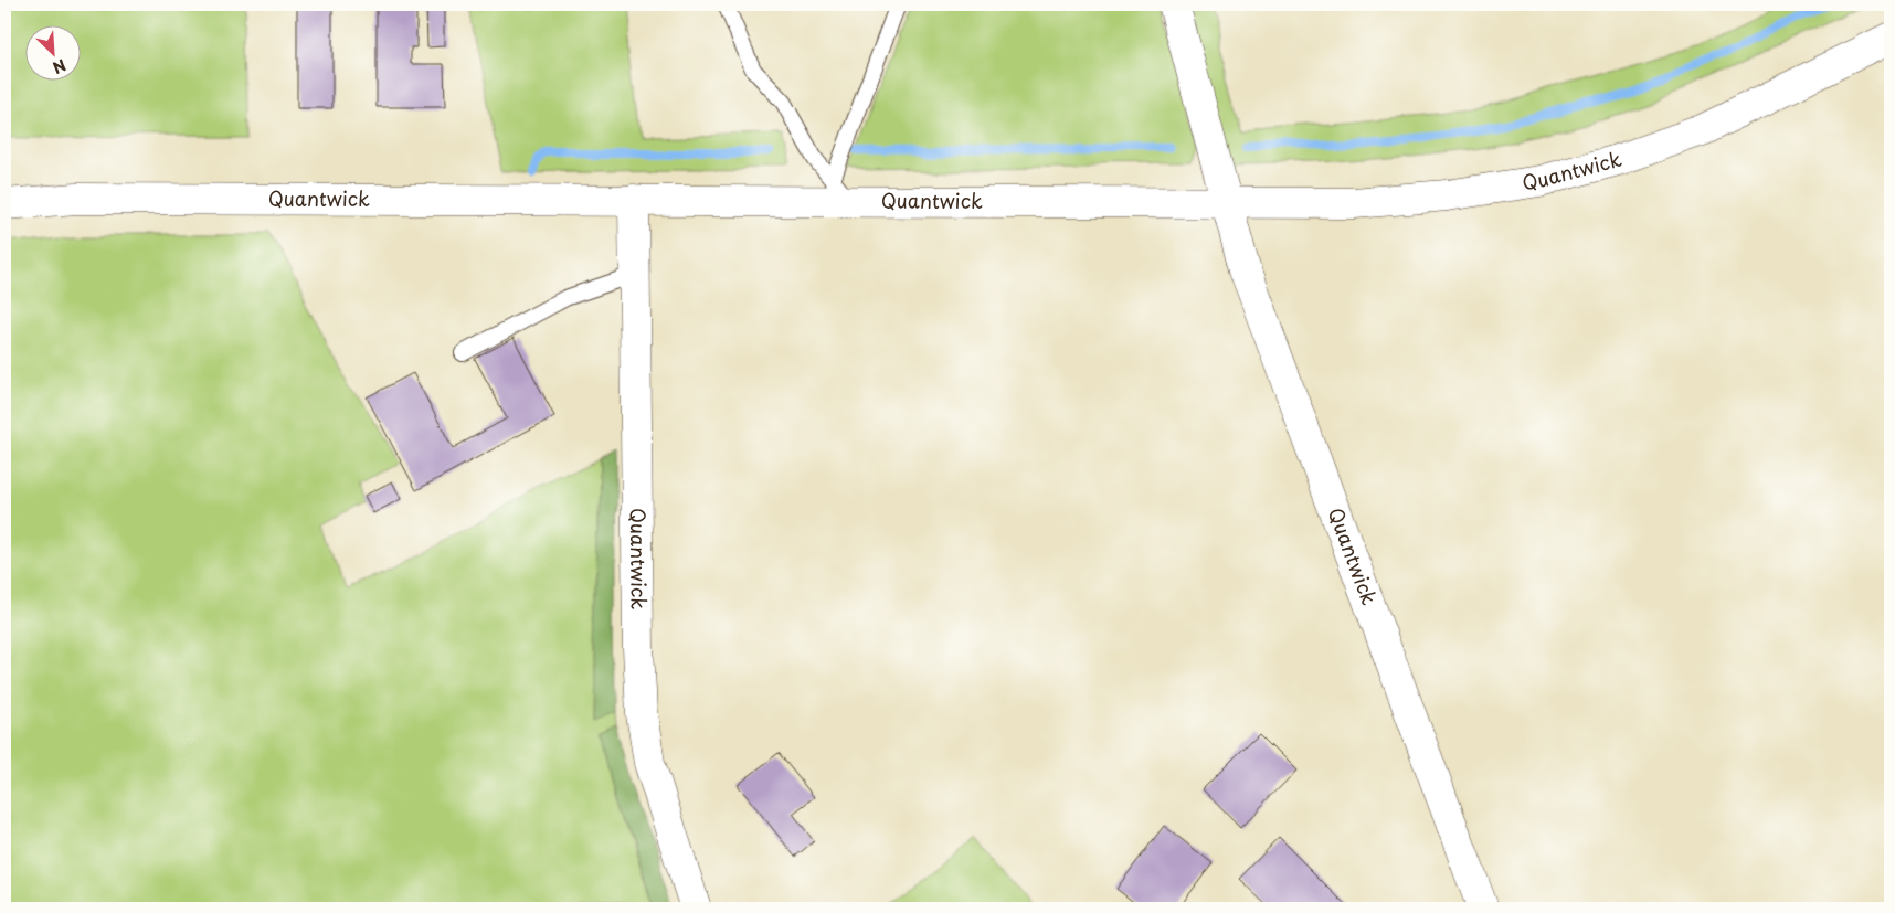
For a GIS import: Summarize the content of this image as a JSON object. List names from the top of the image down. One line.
{"streets":{"street":["Quantwick"]},"north":"bottom right"}
